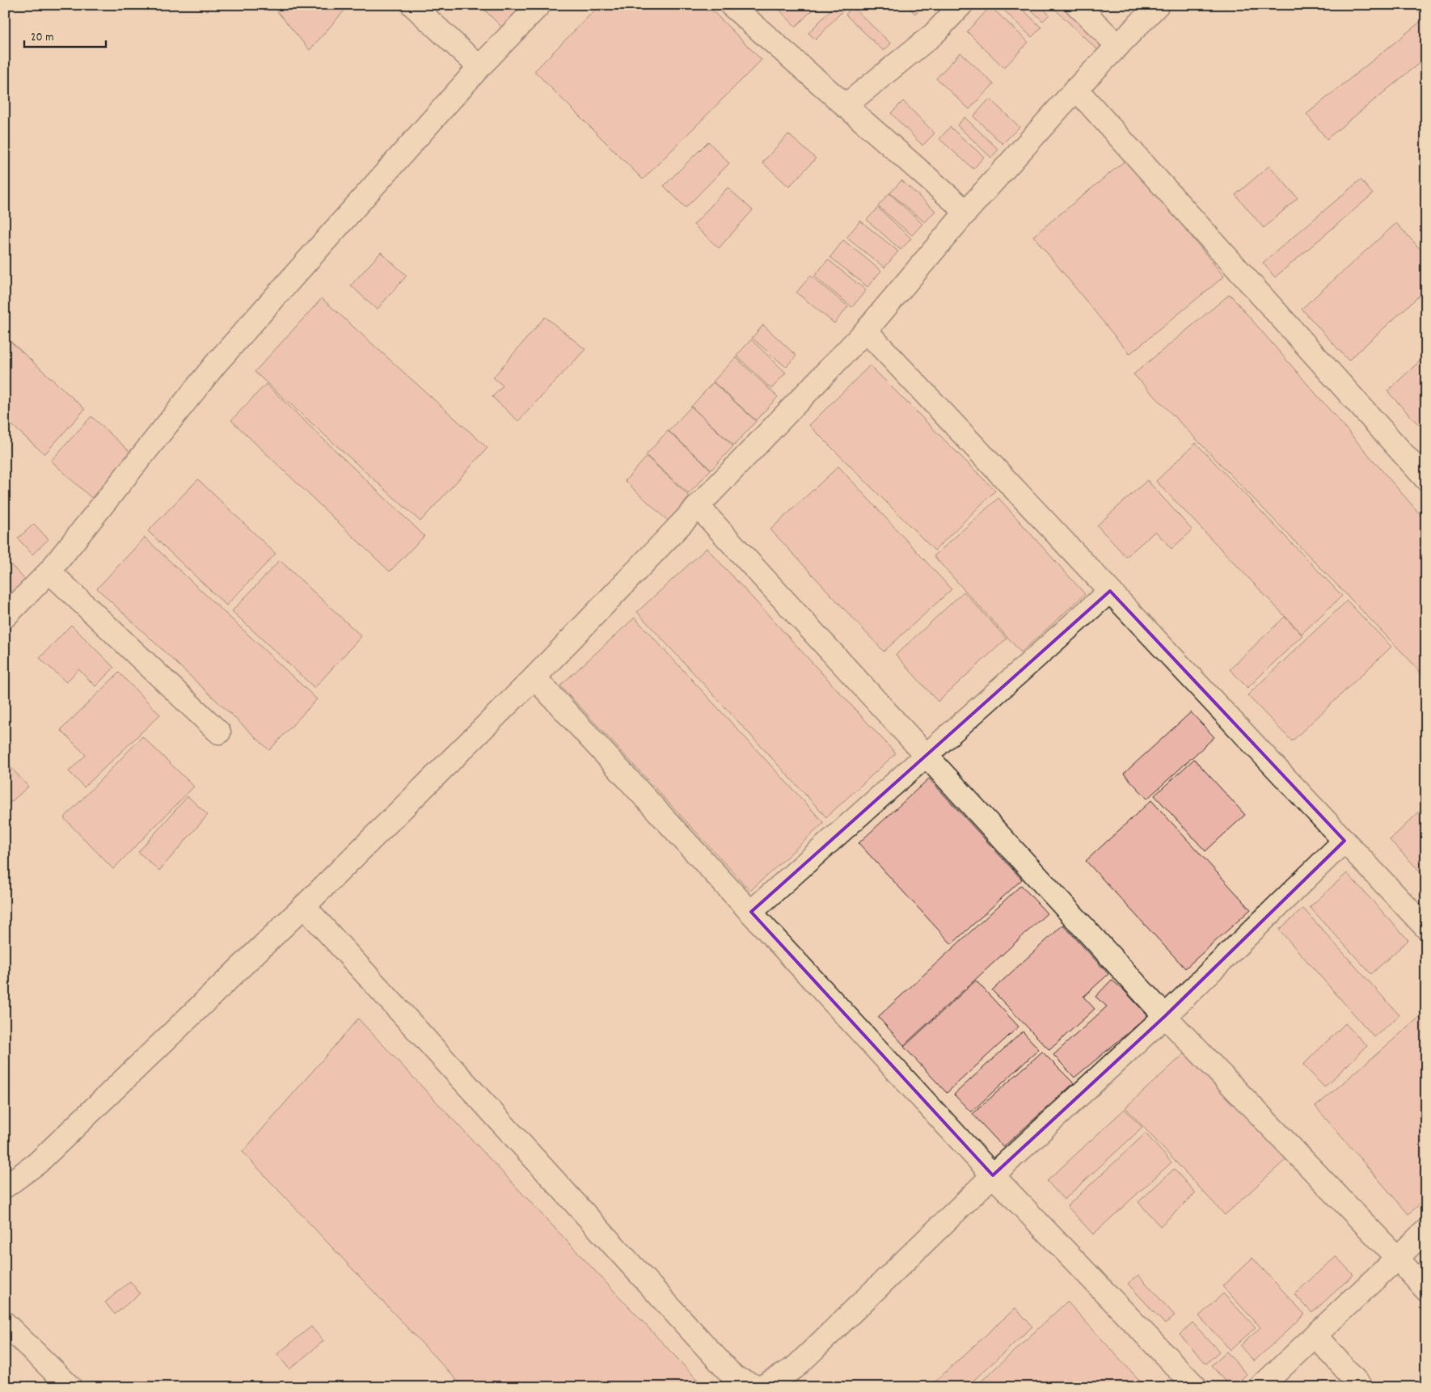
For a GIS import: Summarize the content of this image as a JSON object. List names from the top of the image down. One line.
{"scale_bar":"20 m"}
